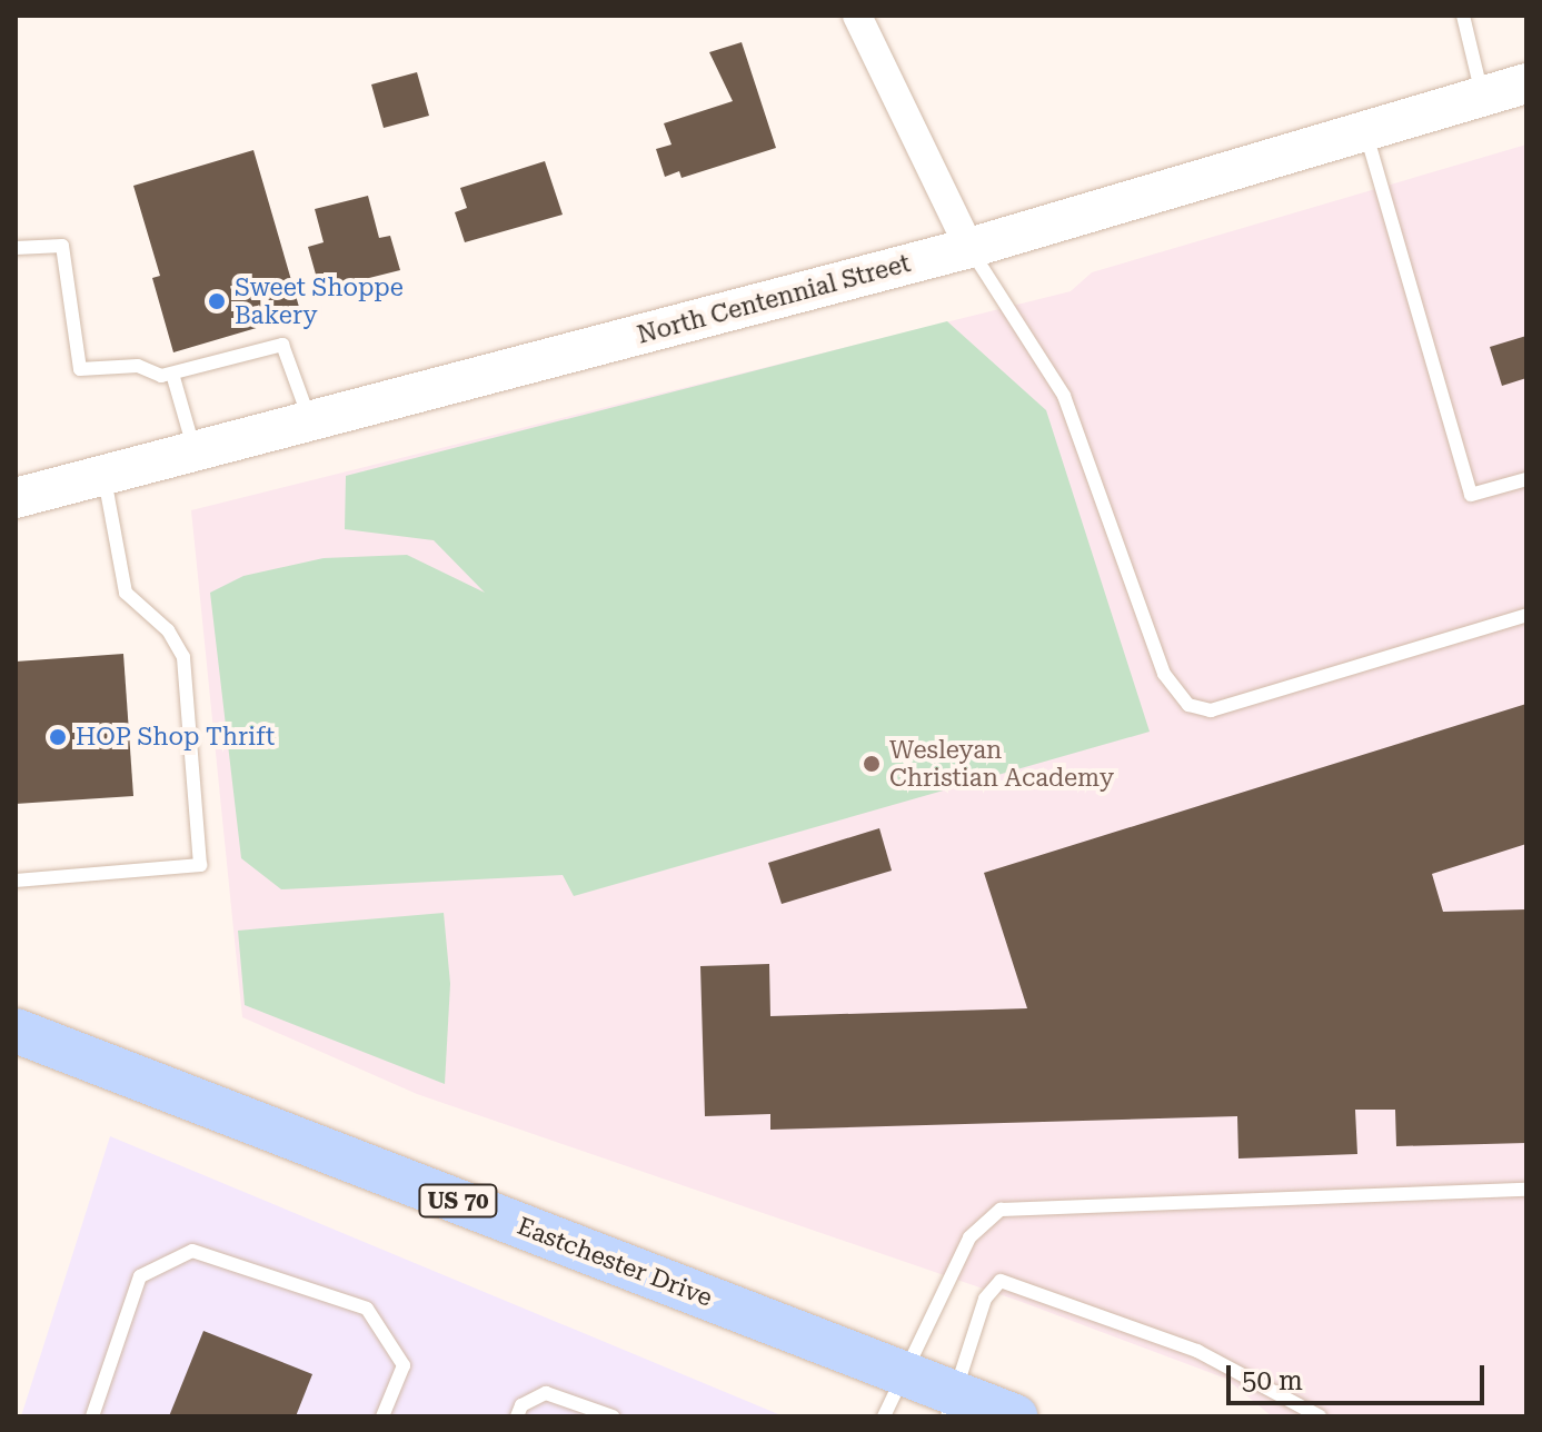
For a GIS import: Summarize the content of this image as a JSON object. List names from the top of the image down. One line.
{"streets":{"main road":["North Centennial Street","US 70","Eastchester Drive"]},"places":["Sweet Shoppe Bakery","HOP Shop Thrift","Wesleyan Christian Academy"],"scale_bar":"50 m"}
